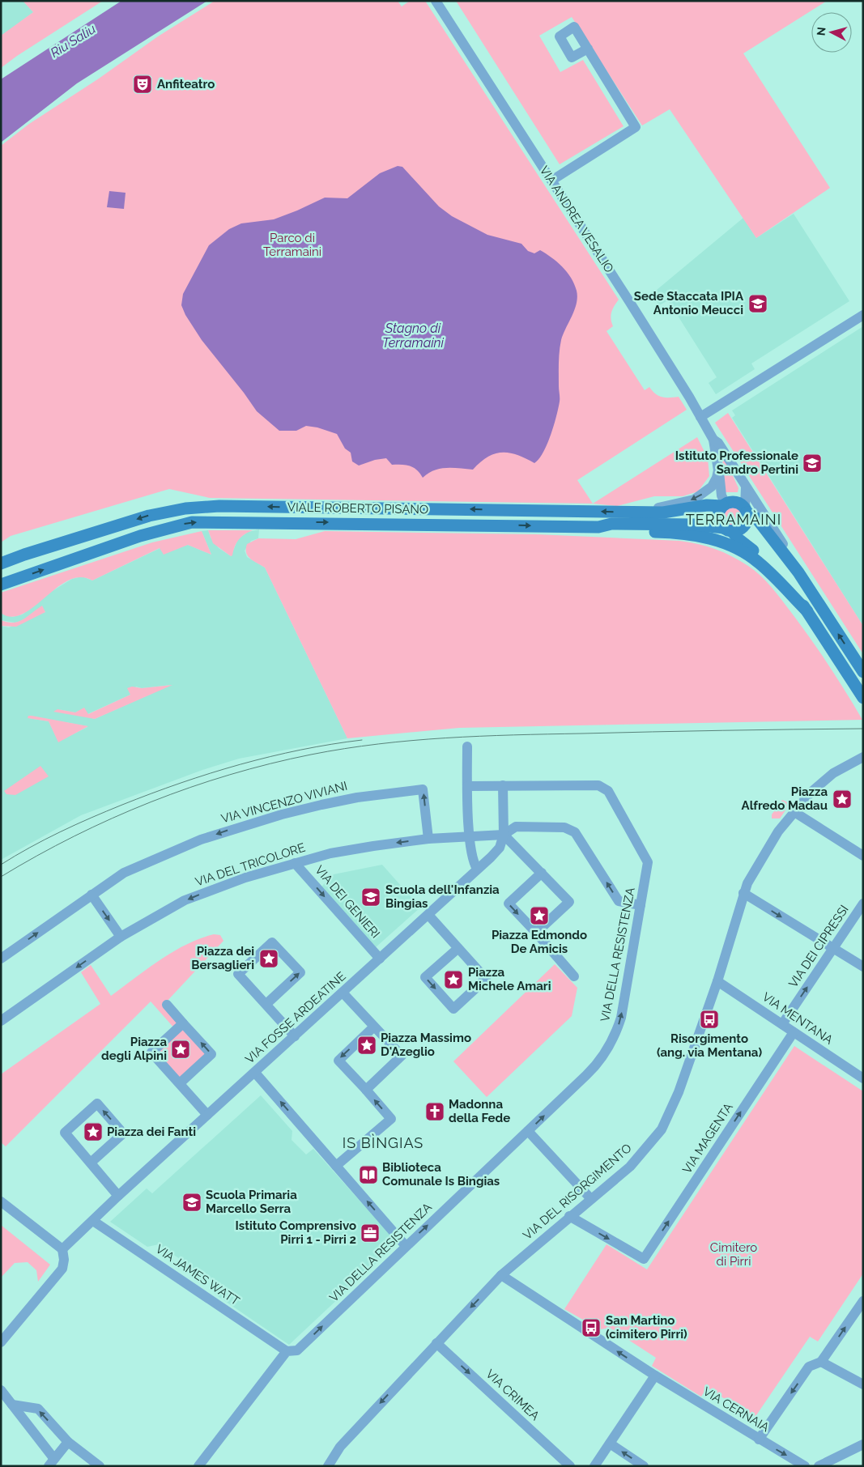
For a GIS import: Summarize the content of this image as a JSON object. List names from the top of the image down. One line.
{"streets":{"main road":["VIA ANDREA VESALIO","VIALE ROBERTO PISANO"],"street":["VIA VINCENZO VIVIANI","VIA DEL TRICOLORE","VIA DEI GENIERI","VIA DEI CIPRESSI","VIA DELLA RESISTENZA","VIA FOSSE ARDEATINE","VIA MENTANA","VIA MAGENTA","VIA DEL RISORGIMENTO","VIA JAMES WATT","VIA CRIMEA","VIA CERNAIA"]},"crossings":[["VIA ANDREA VESALIO","VIALE ROBERTO PISANO"],["VIA VINCENZO VIVIANI","VIA DEL TRICOLORE"],["VIA DEL TRICOLORE","VIA DEI GENIERI"],["VIA DEI GENIERI","VIA FOSSE ARDEATINE"],["VIA DEI CIPRESSI","VIA MENTANA"],["VIA DELLA RESISTENZA","VIA FOSSE ARDEATINE"],["VIA DELLA RESISTENZA","VIA JAMES WATT"],["VIA FOSSE ARDEATINE","VIA JAMES WATT"],["VIA MENTANA","VIA MAGENTA"],["VIA MENTANA","VIA DEL RISORGIMENTO"],["VIA MAGENTA","VIA DEL RISORGIMENTO"],["VIA DEL RISORGIMENTO","VIA CRIMEA"],["VIA DEL RISORGIMENTO","VIA CERNAIA"]],"one_way":["VIA DEL TRICOLORE","VIA DEI GENIERI","VIA DEI CIPRESSI","VIA DELLA RESISTENZA","VIA MAGENTA","VIA CRIMEA"],"districts":["TERRAMÀINI","IS BÌNGIAS"],"water":["Riu Saliu","Stagno di Terramaini"],"parks":["Parco di Terramaini","Cimitero di Pirri"],"places":{"theatre":["Anfiteatro"],"school or university":["Sede Staccata IPIA Antonio Meucci","Istituto Professionale Sandro Pertini","Scuola dell'Infanzia Bingias","Scuola Primaria Marcello Serra"],"place":["Piazza Alfredo Madau","Piazza Edmondo De Amicis","Piazza dei Bersaglieri","Piazza Michele Amari","Piazza Massimo D'Azeglio","Piazza degli Alpini","Piazza dei Fanti"],"bus stop":["Risorgimento (ang. via Mentana)","San Martino (cimitero Pirri)"],"church":["Madonna della Fede"],"library":["Biblioteca Comunale Is Bingias"],"office":["Istituto Comprensivo Pirri 1 - Pirri 2"]},"north":"left"}
